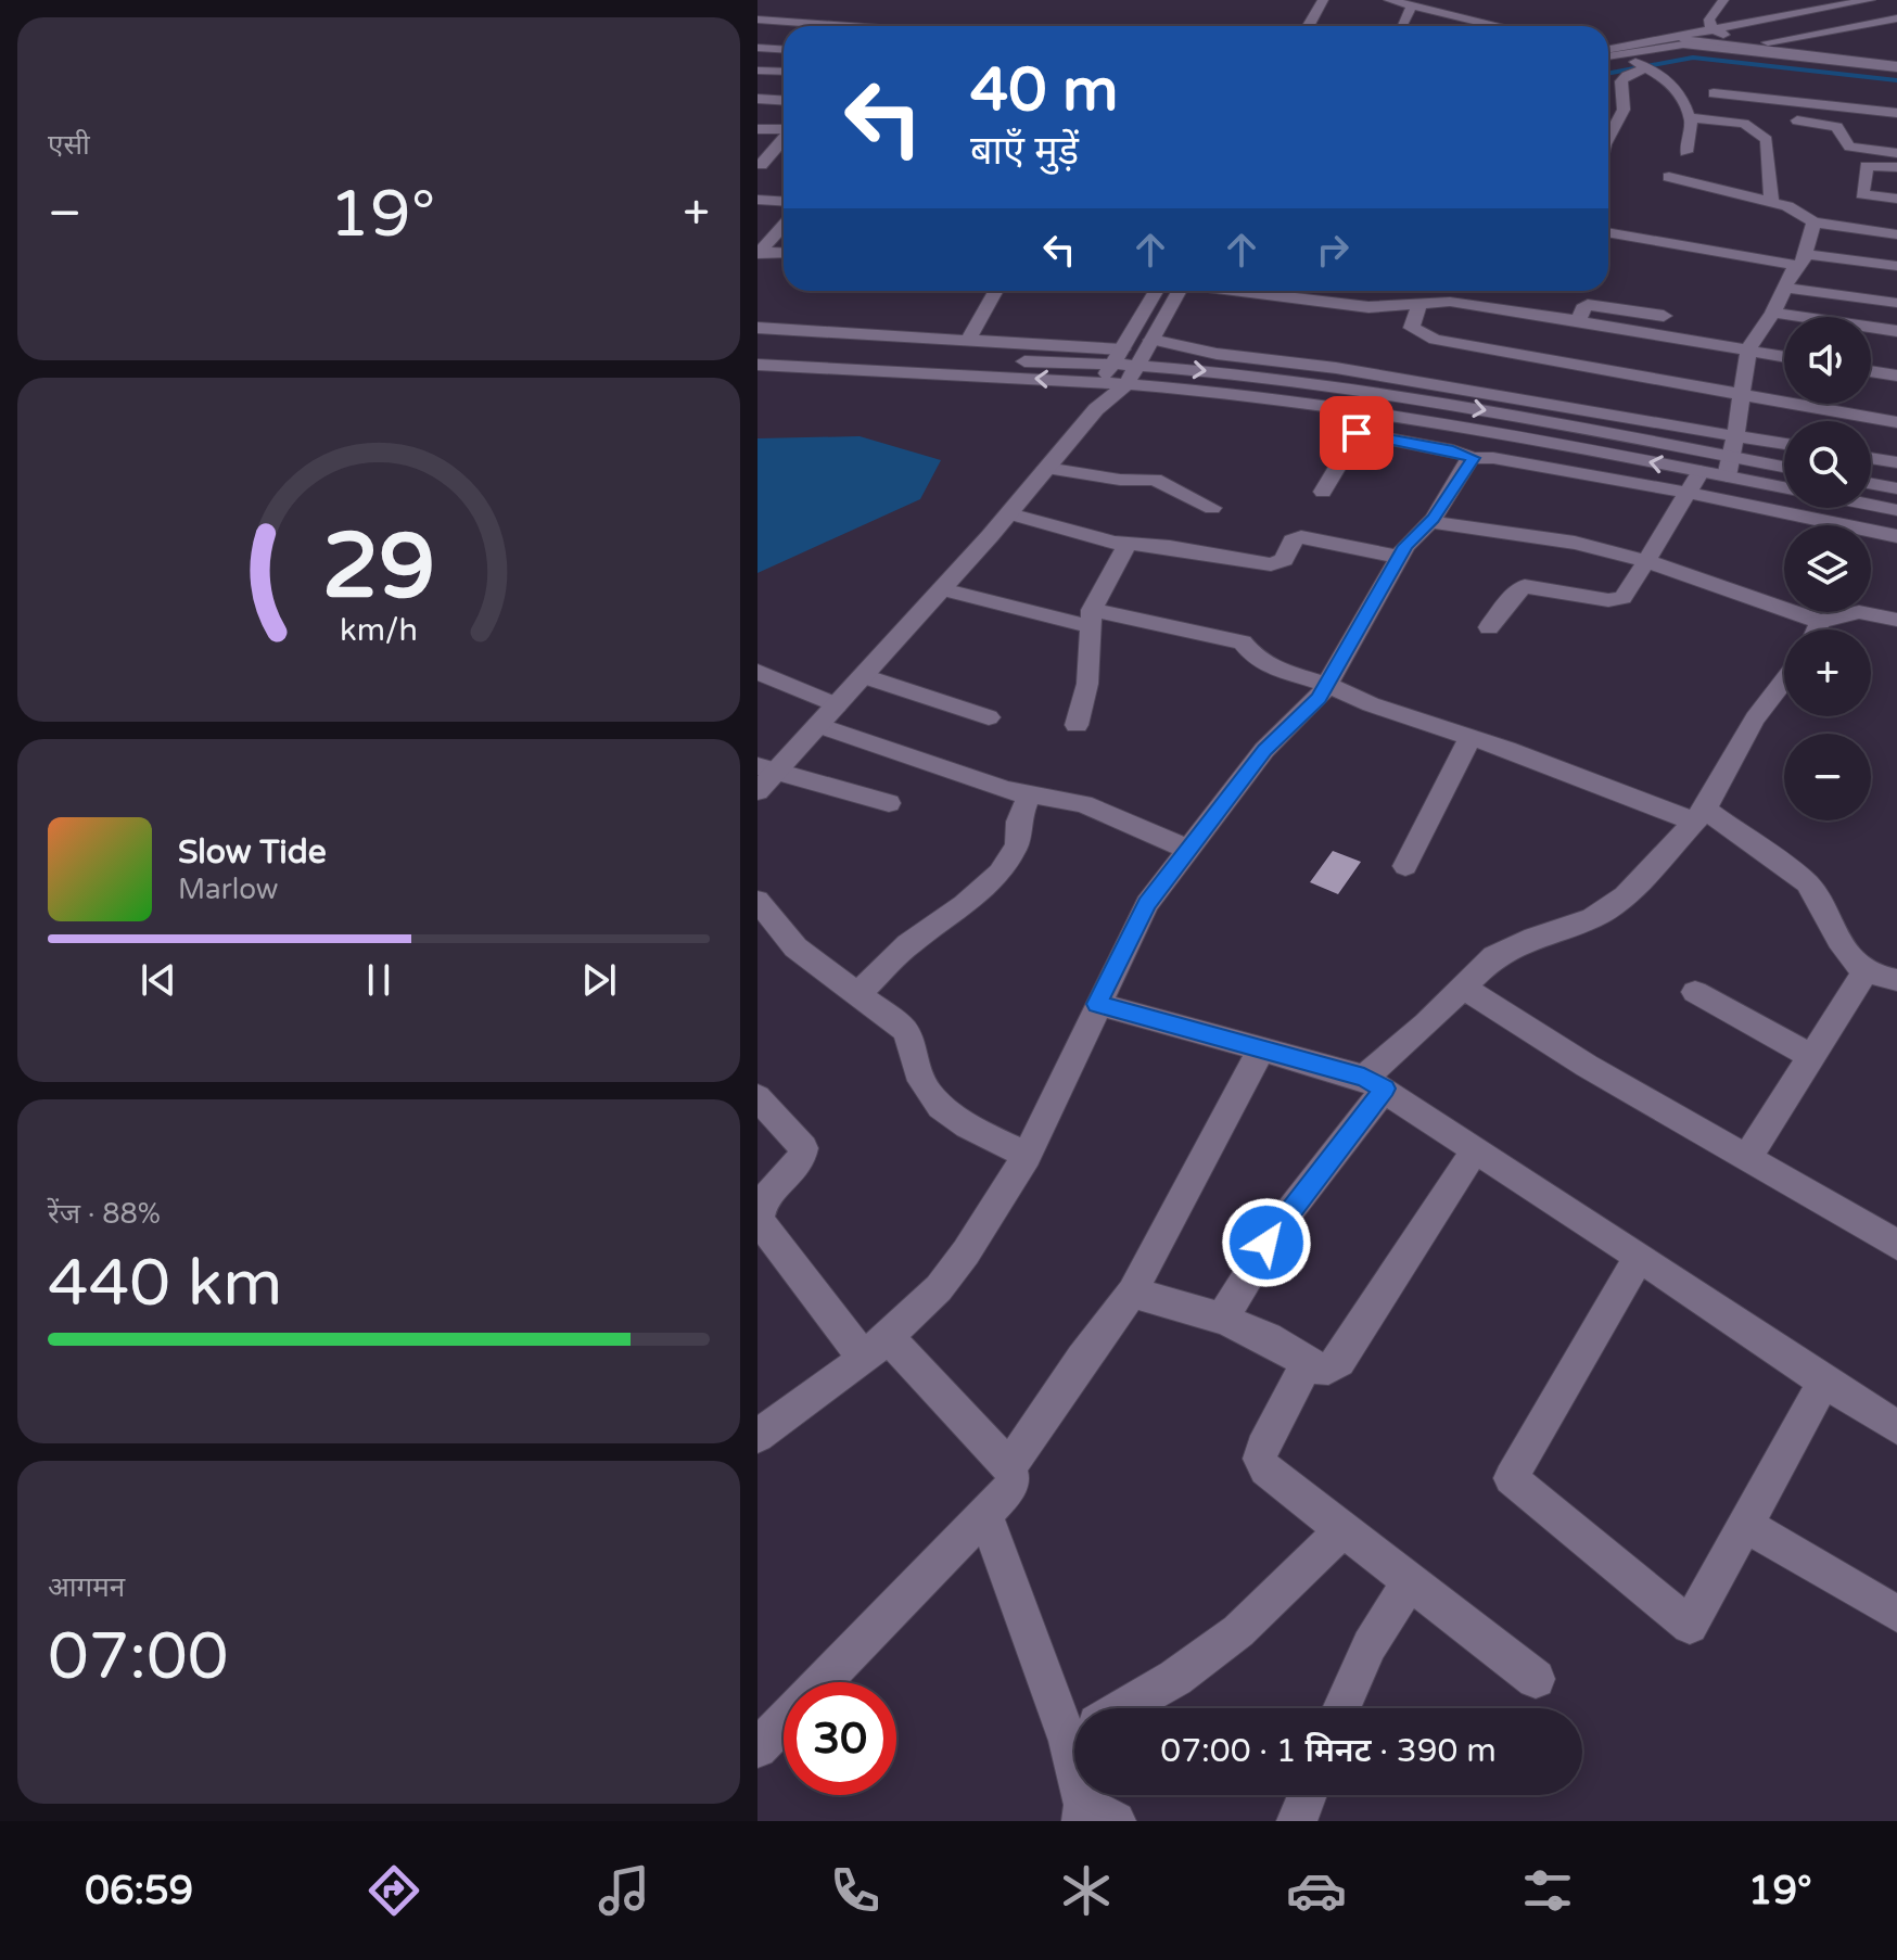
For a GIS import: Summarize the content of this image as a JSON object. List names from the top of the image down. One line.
{"page":{"tile":["एसी",["रेंज · 88%","440 km"],["आगमन","07:00"]],"turn":["40 m","बाएँ मुड़ें"],"heat":["−","19°","+"],"map_buttons":["+","−"],"song":["Slow Tide","Marlow"],"limit":"30","trip":"07:00 · 1 मिनट · 390 m","tabs":["06:59","19°"],"gauge":["29","km/h"]}}
